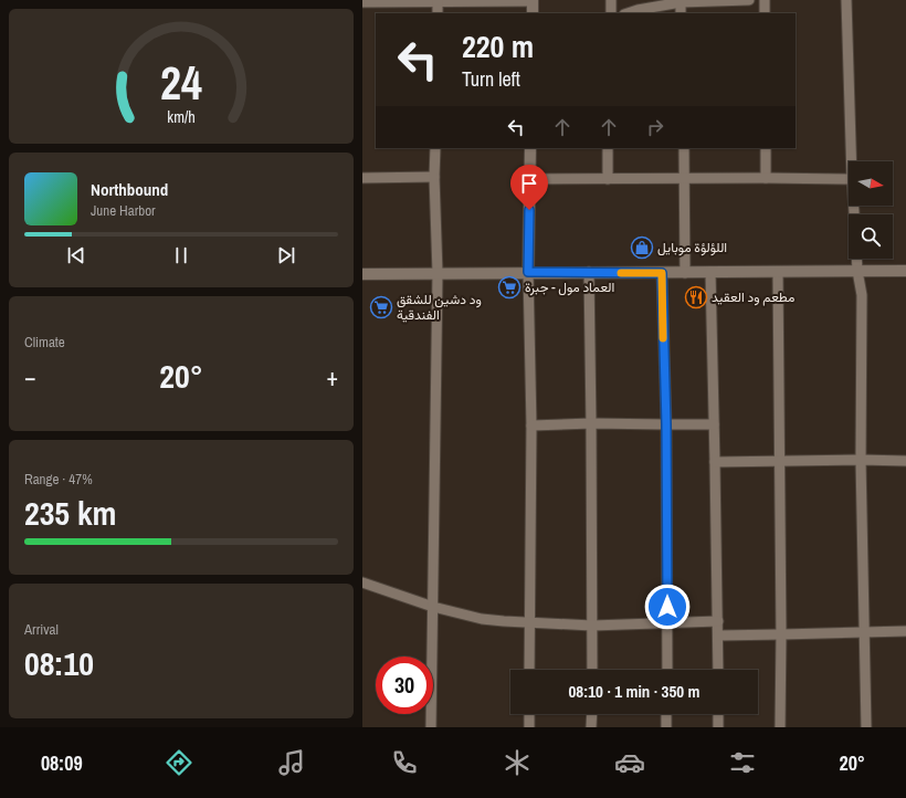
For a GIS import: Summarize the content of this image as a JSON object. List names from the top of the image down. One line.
{"places":{"shop":["اللؤلؤة موبايل"],"supermarket":["العماد مول - جبرة","ود دشين للشقق الفندقية"],"restaurant":["مطعم ود العقيد"]},"north":"right","page":{"turn":["220 m","Turn left"],"song":["Northbound","June Harbor"],"tile":["Climate",["Range · 47%","235 km"],["Arrival","08:10"]],"heat":["−","20°","+"],"limit":"30","trip":"08:10 · 1 min · 350 m","tabs":["08:09","20°"],"gauge":["24","km/h"]}}
